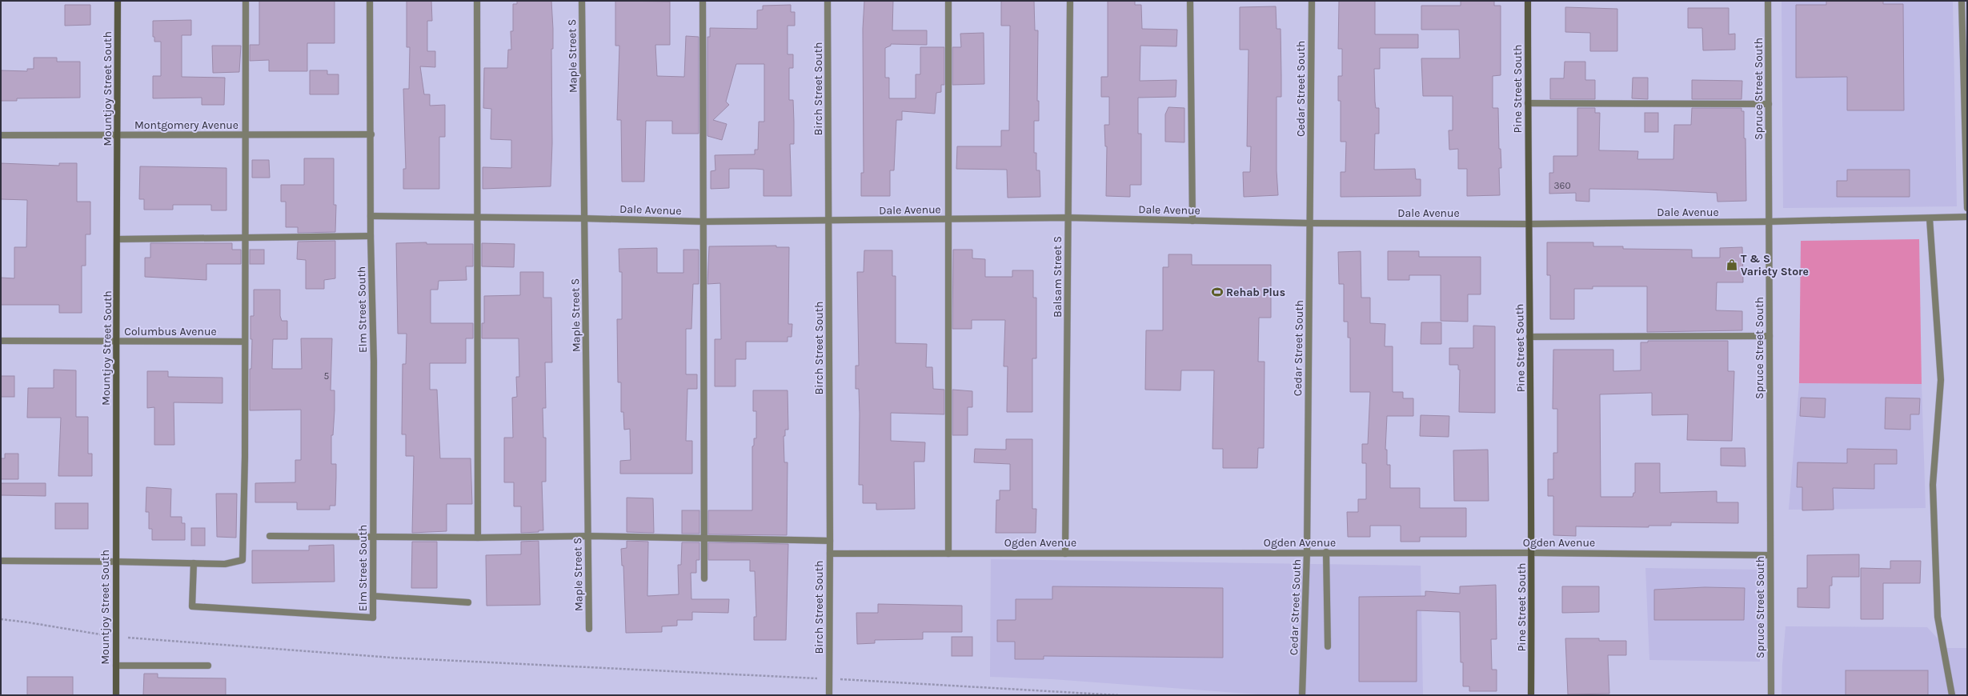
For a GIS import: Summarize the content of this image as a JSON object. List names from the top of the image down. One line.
{"streets":{"street":["Maple Street S","Mountjoy Street South","Birch Street South","Cedar Street South","Pine Street South","Spruce Street South","Montgomery Avenue","Dale Avenue","Balsam Street S","Elm Street South","Columbus Avenue","Ogden Avenue"]},"crossings":[["Maple Street S","Dale Avenue"],["Mountjoy Street South","Montgomery Avenue"],["Mountjoy Street South","Columbus Avenue"],["Birch Street South","Dale Avenue"],["Birch Street South","Ogden Avenue"],["Cedar Street South","Dale Avenue"],["Cedar Street South","Ogden Avenue"],["Pine Street South","Dale Avenue"],["Pine Street South","Ogden Avenue"],["Spruce Street South","Dale Avenue"],["Spruce Street South","Ogden Avenue"],["Montgomery Avenue","Elm Street South"],["Dale Avenue","Balsam Street S"],["Dale Avenue","Elm Street South"],["Balsam Street S","Ogden Avenue"]],"places":{"shop":["T & S Variety Store"],"sports":["Rehab Plus"]},"house_numbers":["360","5"]}
